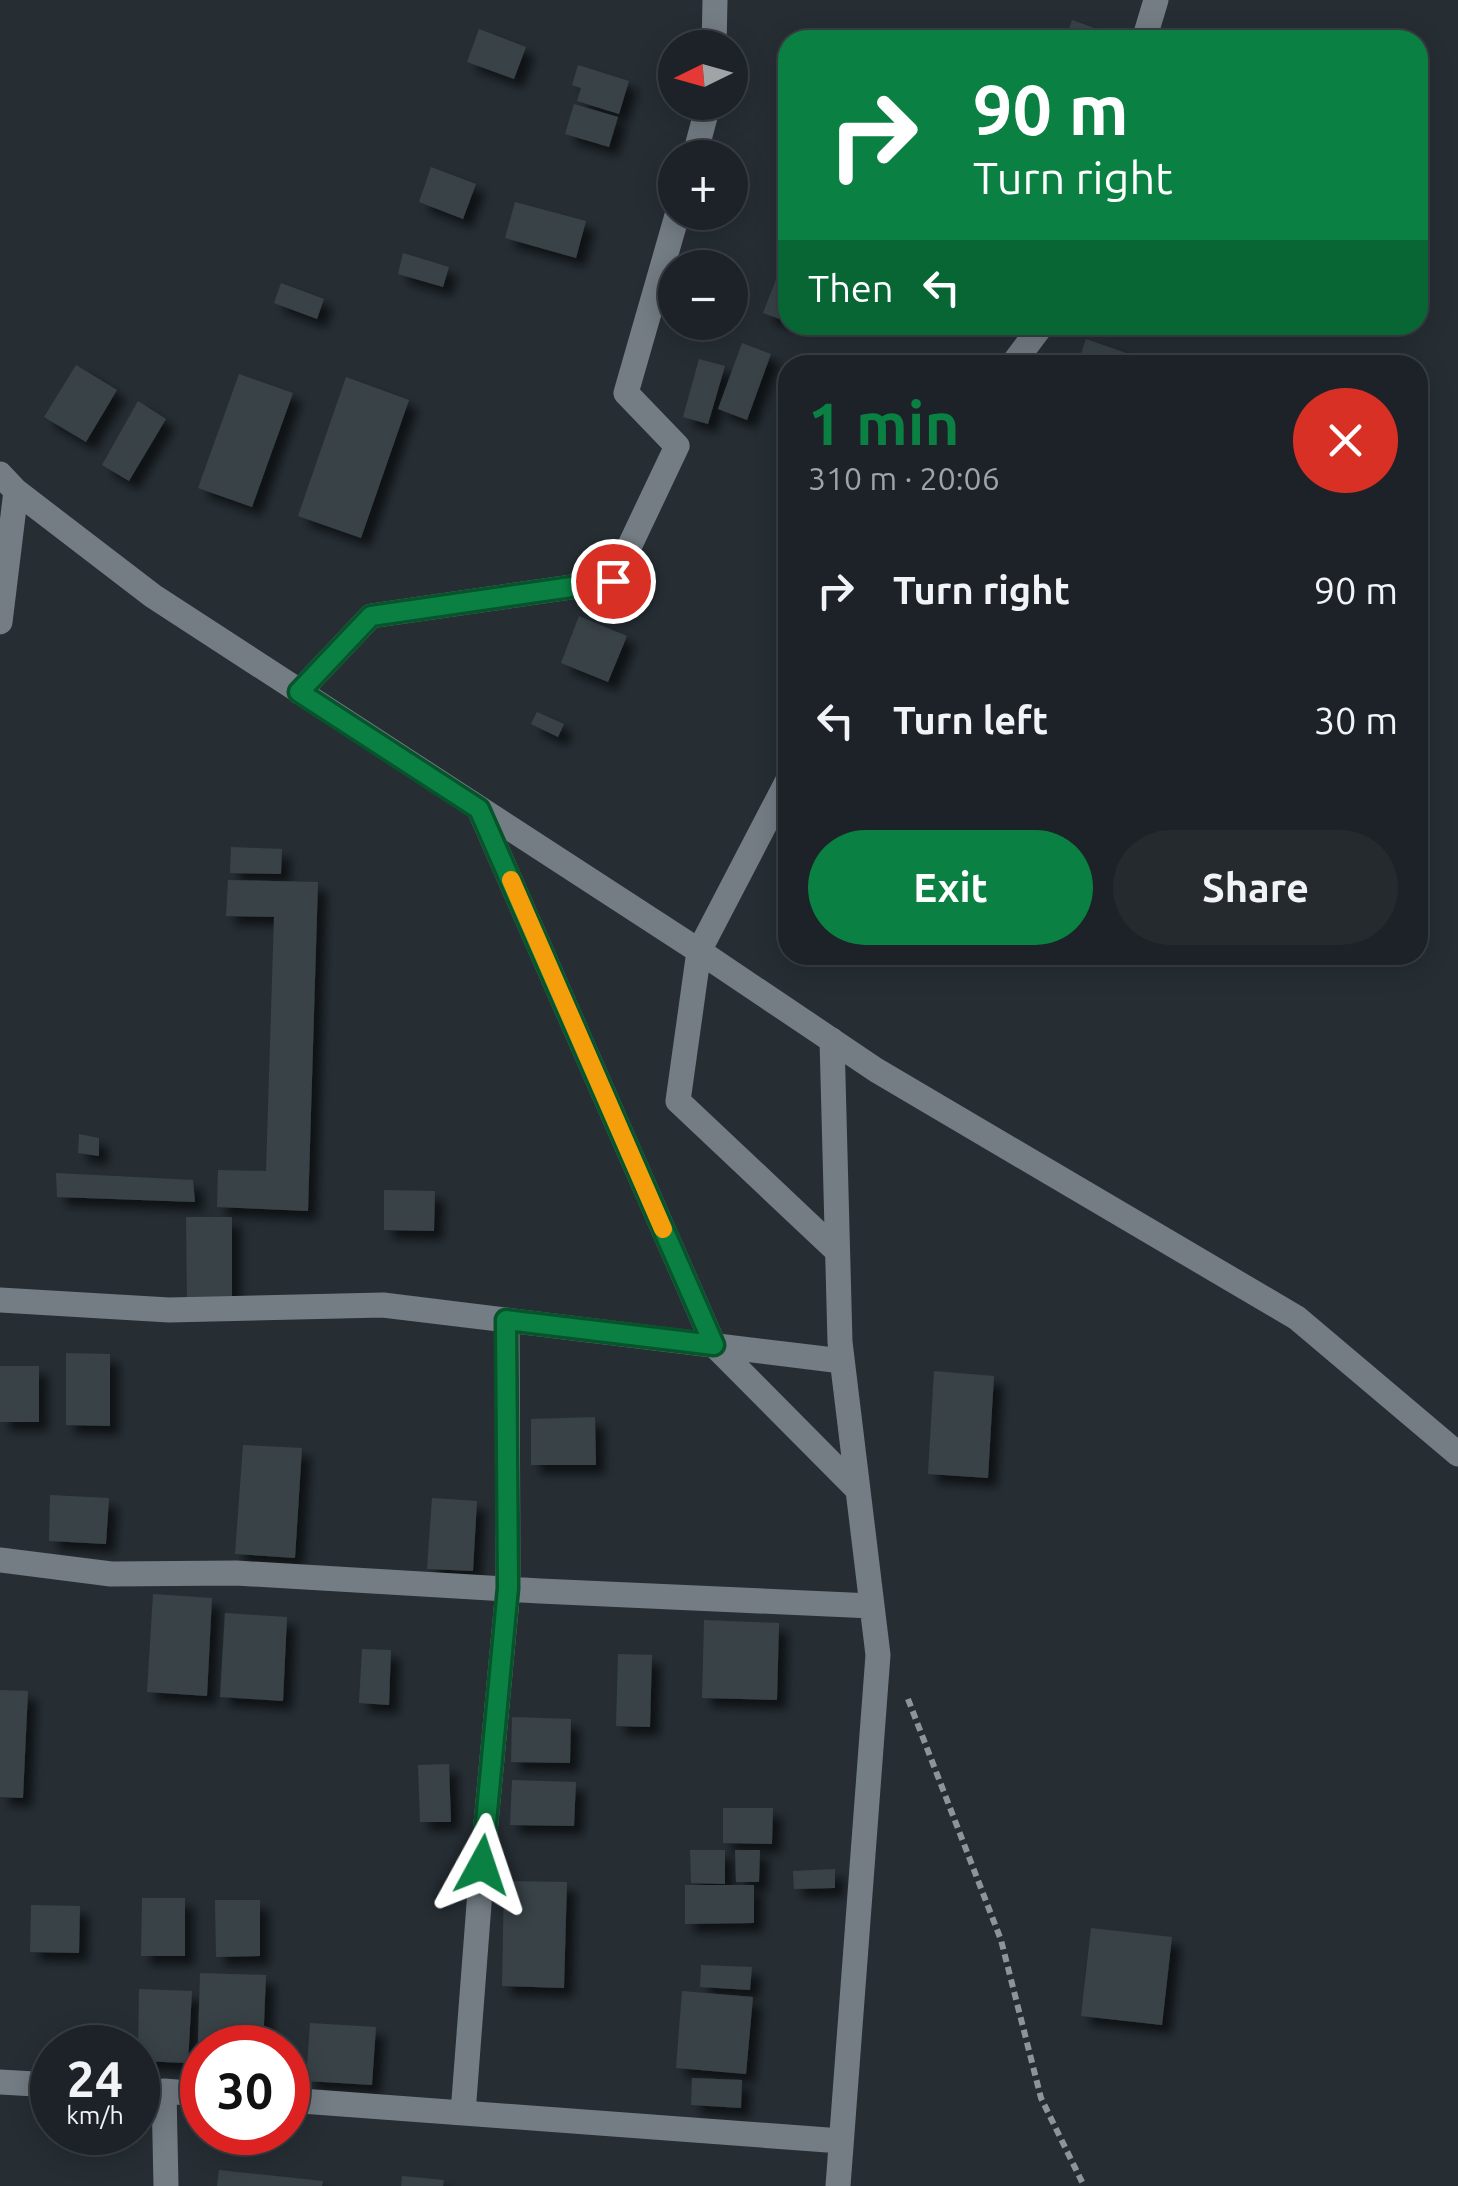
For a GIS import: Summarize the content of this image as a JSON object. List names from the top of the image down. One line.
{"north":"left","page":{"map_buttons":["+","−"],"turn":["90 m","Turn right"],"then":"Then","heading":["1 min","310 m · 20:06"],"list":[{"name":"Turn right","value":"90 m"},{"name":"Turn left","value":"30 m"}],"buttons":["Exit","Share"],"speed":"24 km/h","limit":"30"}}
